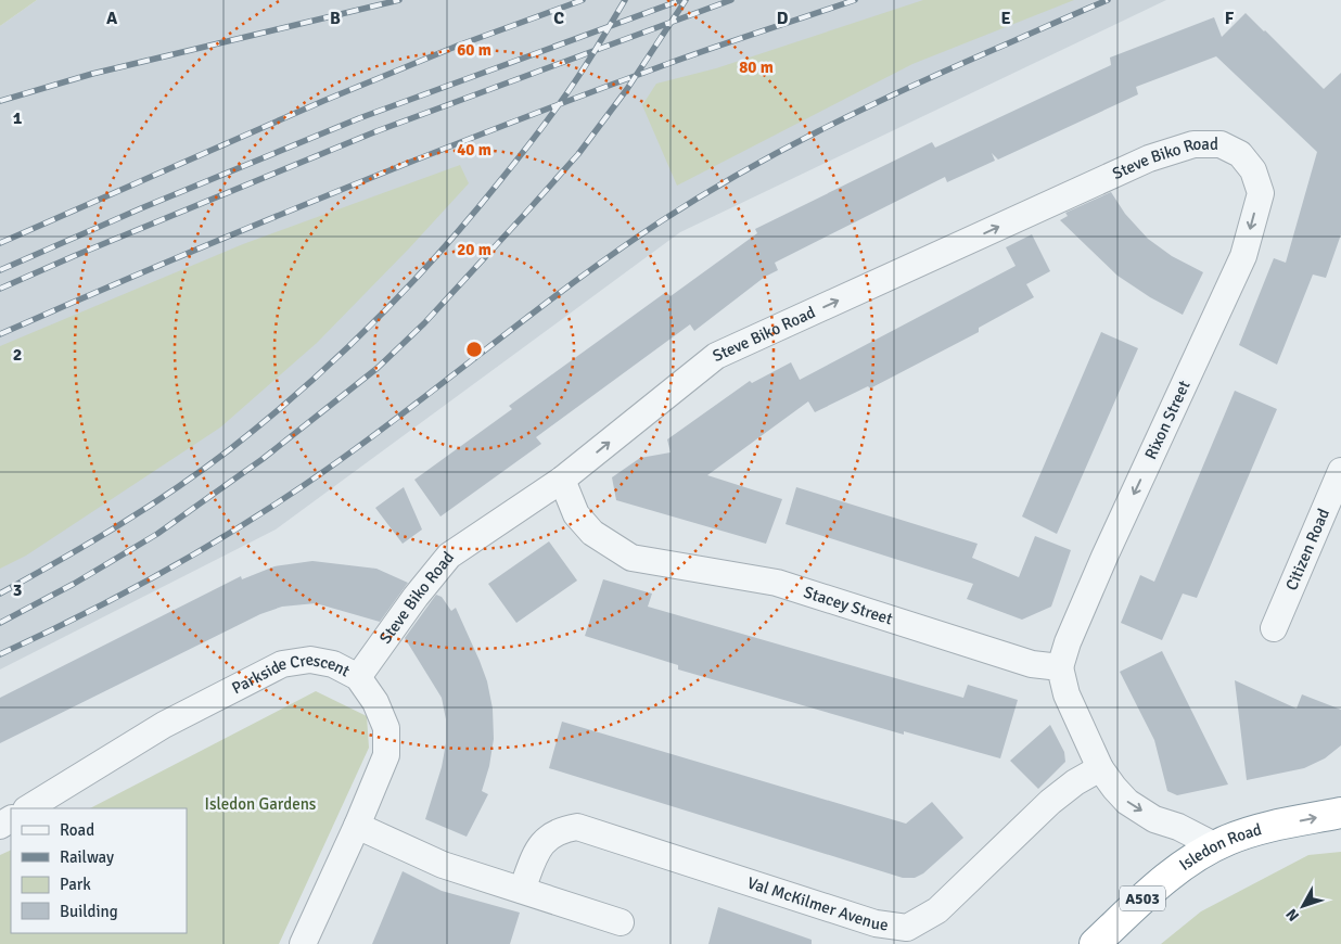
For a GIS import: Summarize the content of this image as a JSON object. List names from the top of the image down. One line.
{"streets":{"highway":["Isledon Road","A503"],"street":["Steve Biko Road","Rixon Street","Citizen Road","Stacey Street","Parkside Crescent","Val McKilmer Avenue"]},"crossings":[["Steve Biko Road","Rixon Street"],["Steve Biko Road","Stacey Street"],["Steve Biko Road","Parkside Crescent"],["Rixon Street","Stacey Street"]],"one_way":["Steve Biko Road","Rixon Street","Isledon Road"],"parks":["Isledon Gardens"],"legend":["Road","Railway","Park","Building"],"north":"bottom left","grid":{"columns":["A","B","C","D","E","F"],"rows":["1","2","3"]},"rings":["60 m","80 m","40 m","20 m"]}
